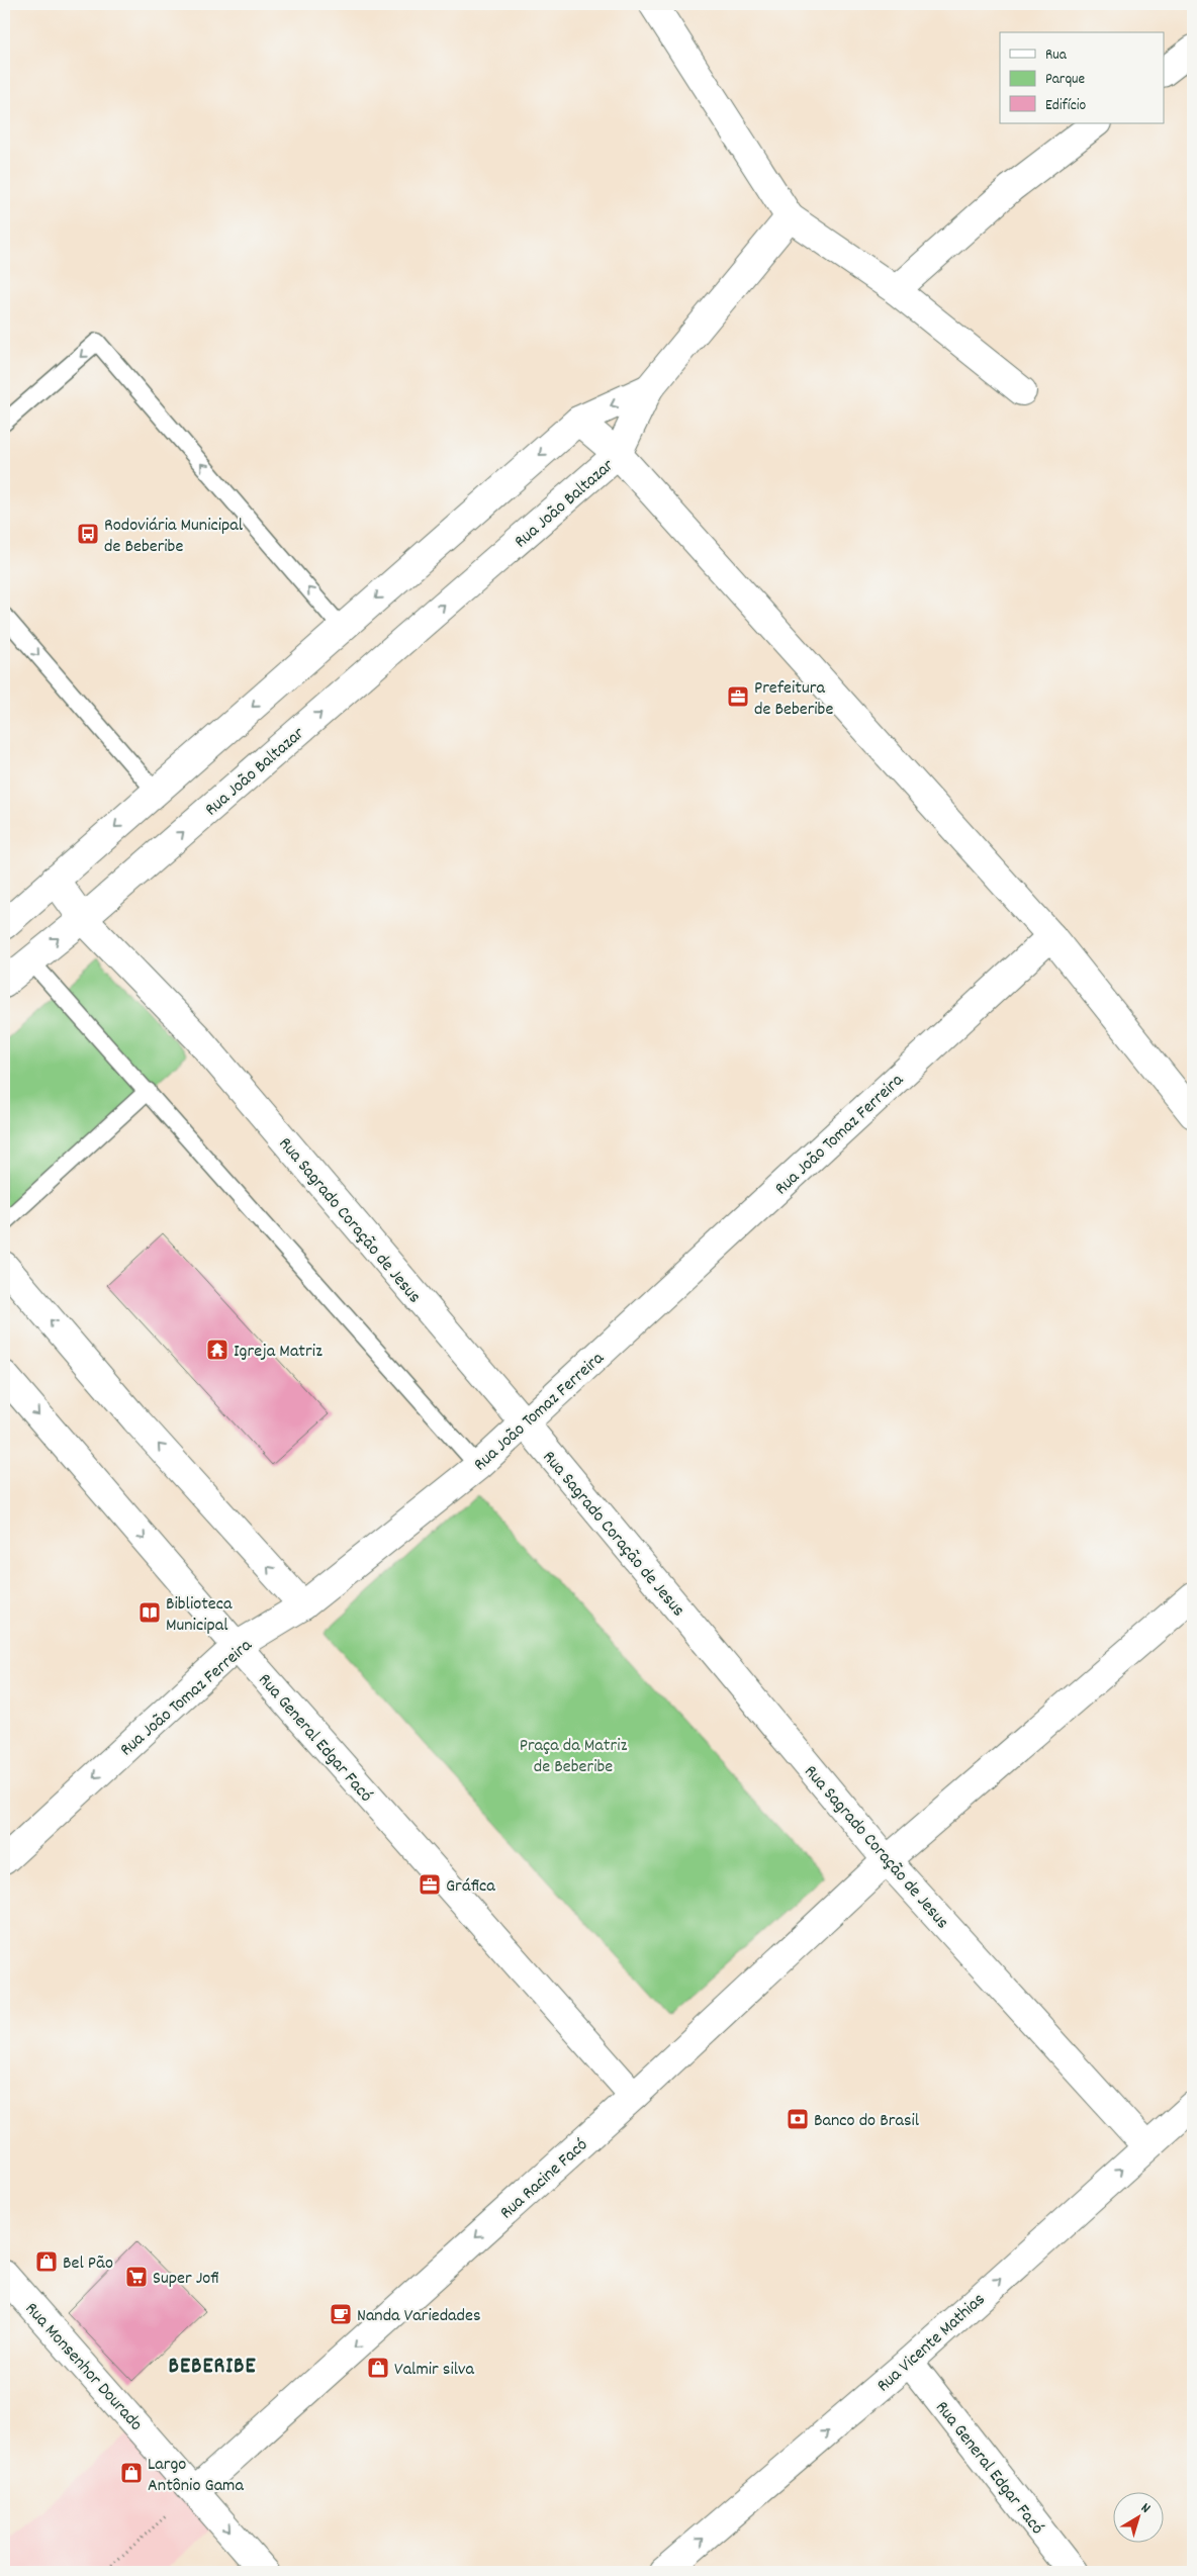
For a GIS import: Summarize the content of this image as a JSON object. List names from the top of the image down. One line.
{"streets":{"street":["Rua João Baltazar","Rua João Tomaz Ferreira","Rua Sagrado Coração de Jesus","Rua General Edgar Facó","Rua Racine Facó","Rua Vicente Mathias","Rua Monsenhor Dourado"]},"crossings":[["Rua João Baltazar","Rua Sagrado Coração de Jesus"],["Rua João Tomaz Ferreira","Rua Sagrado Coração de Jesus"],["Rua João Tomaz Ferreira","Rua General Edgar Facó"],["Rua Sagrado Coração de Jesus","Rua Racine Facó"],["Rua Sagrado Coração de Jesus","Rua Vicente Mathias"],["Rua General Edgar Facó","Rua Racine Facó"],["Rua General Edgar Facó","Rua Vicente Mathias"],["Rua Racine Facó","Rua Monsenhor Dourado"]],"one_way":["Rua Racine Facó","Rua Vicente Mathias"],"districts":["BEBERIBE"],"parks":["Praça da Matriz de Beberibe"],"places":{"bus stop":["Rodoviária Municipal de Beberibe"],"office":["Prefeitura de Beberibe","Gráfica"],"temple":["Igreja Matriz"],"library":["Biblioteca Municipal"],"bank":["Banco do Brasil"],"shop":["Bel Pão","Valmir silva","Largo Antônio Gama"],"supermarket":["Super Jofi"],"cafe":["Nanda Variedades"]},"legend":["Rua","Parque","Edifício"],"north":"top right"}
